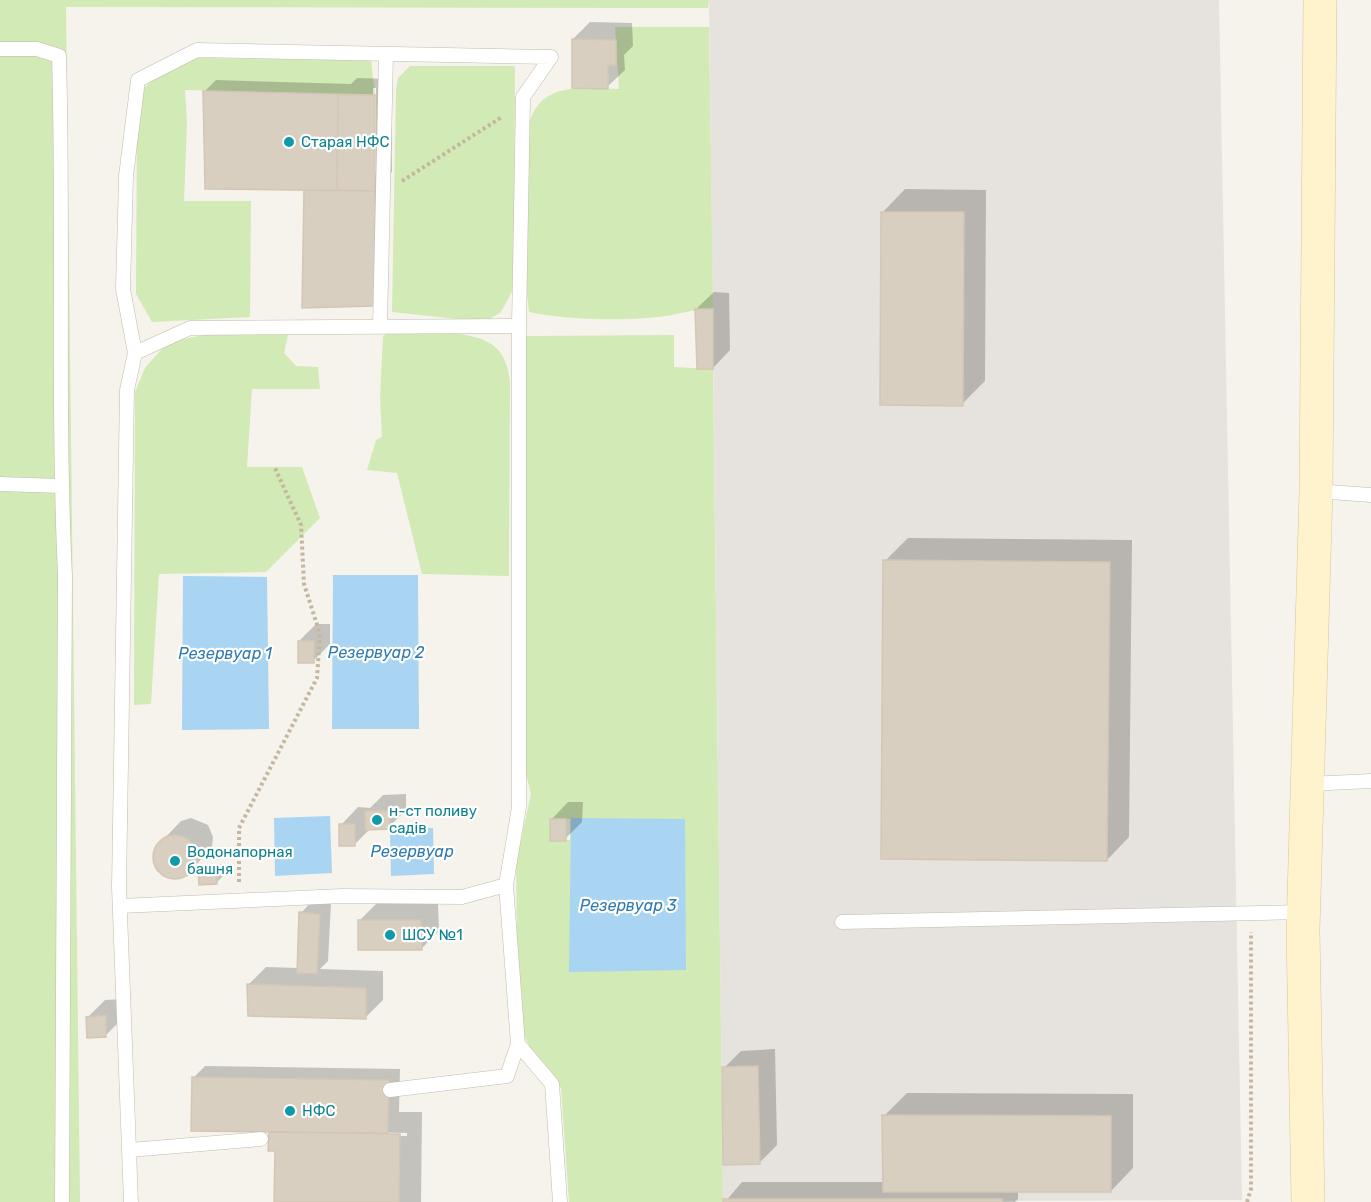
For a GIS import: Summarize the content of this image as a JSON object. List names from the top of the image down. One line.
{"water":["Резервуар 2","Резервуар 1","Резервуар","Резервуар 3"],"places":["Старая НФС","н-ст поливу садів","Водонапорная башня","ШСУ №1","НФС"]}
